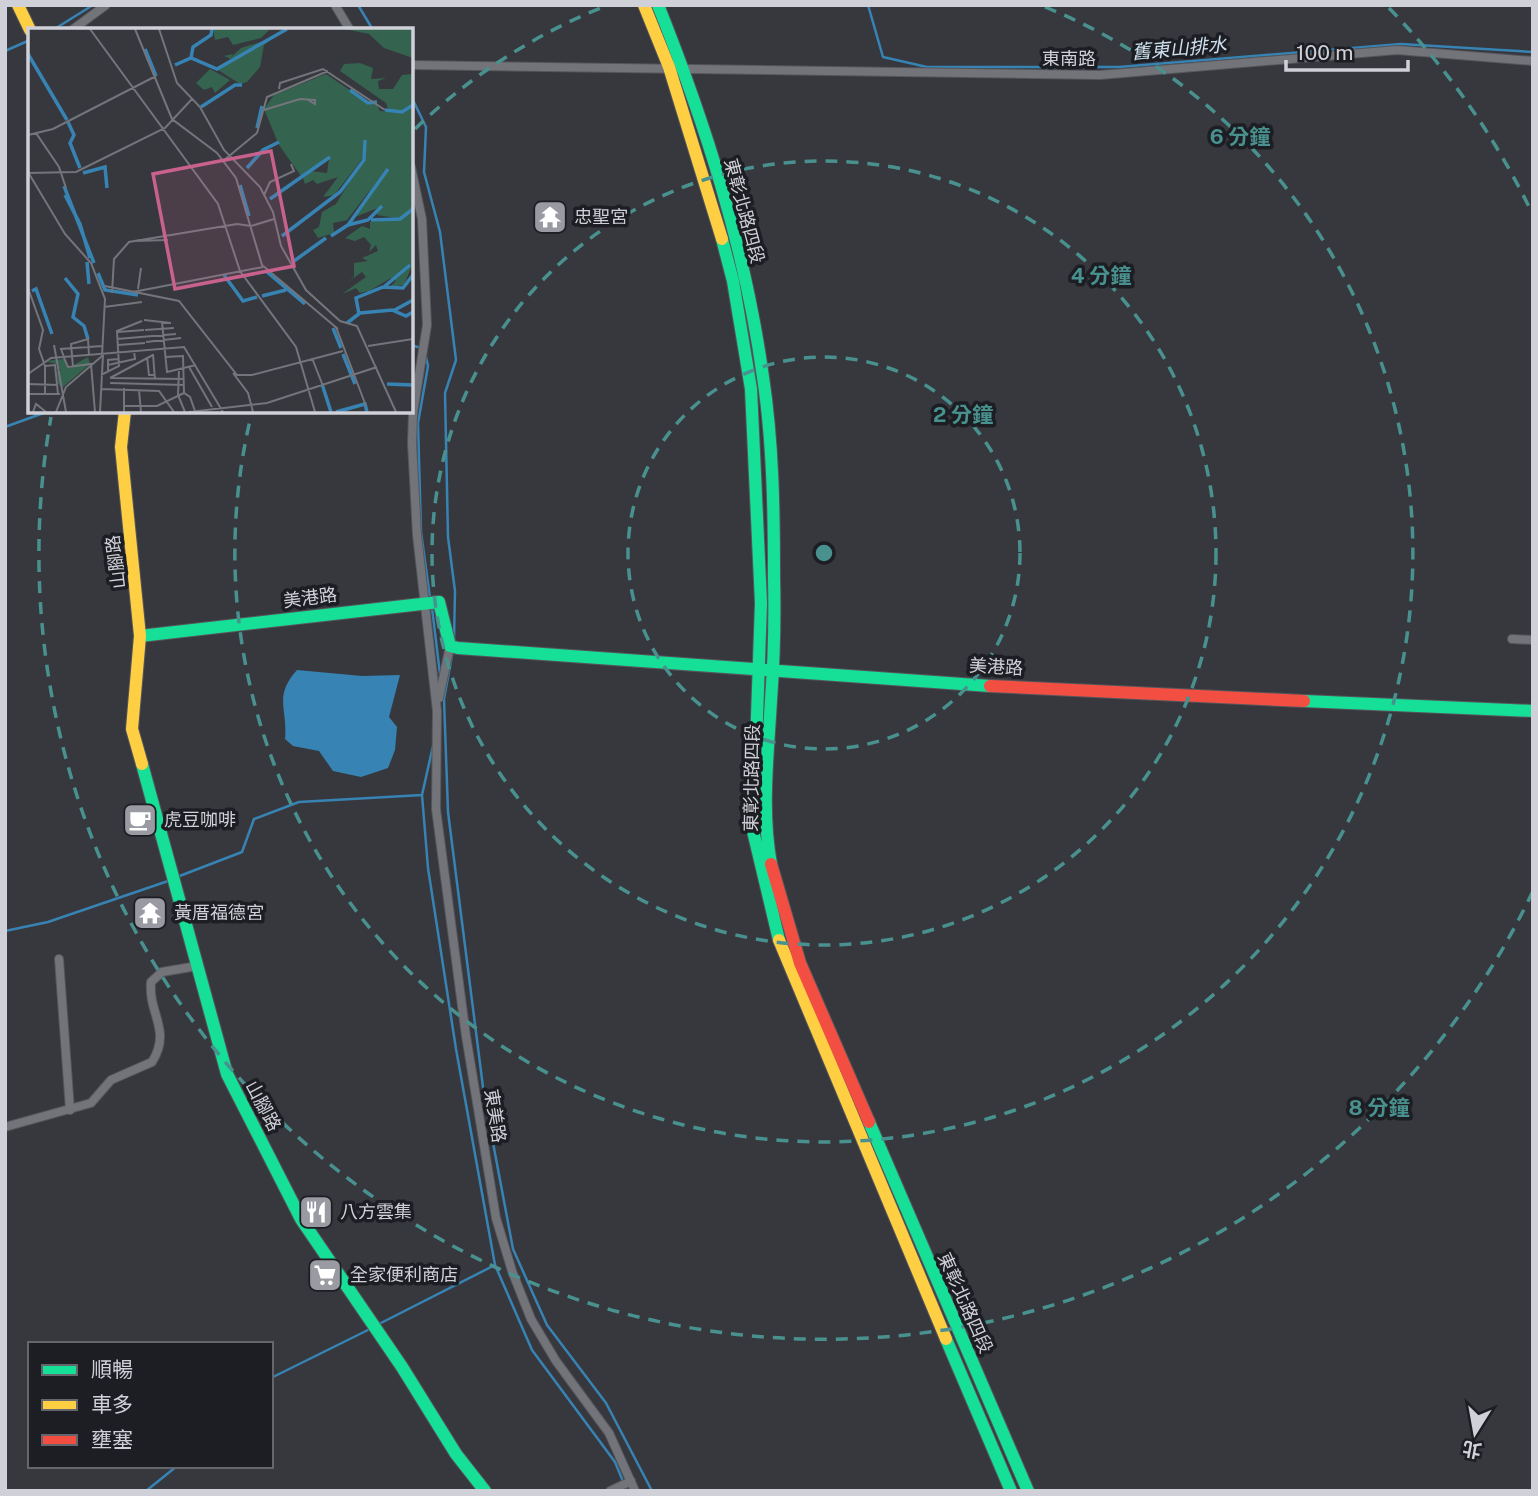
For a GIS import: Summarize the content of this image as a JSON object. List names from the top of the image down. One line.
{"streets":{"street":["東南路","東彰北路四段","山腳路","美港路","東美路"]},"crossings":[["東南路","東彰北路四段"],["東彰北路四段","美港路"],["山腳路","美港路"]],"water":["舊東山排水"],"places":{"temple":["忠聖宮","黃厝福德宮"],"cafe":["虎豆咖啡"],"restaurant":["八方雲集"],"supermarket":["全家便利商店"]},"legend":["順暢","車多","壅塞"],"scale_bar":"100 m","north":"bottom","rings":["6 分鐘","4 分鐘","2 分鐘","8 分鐘"]}
